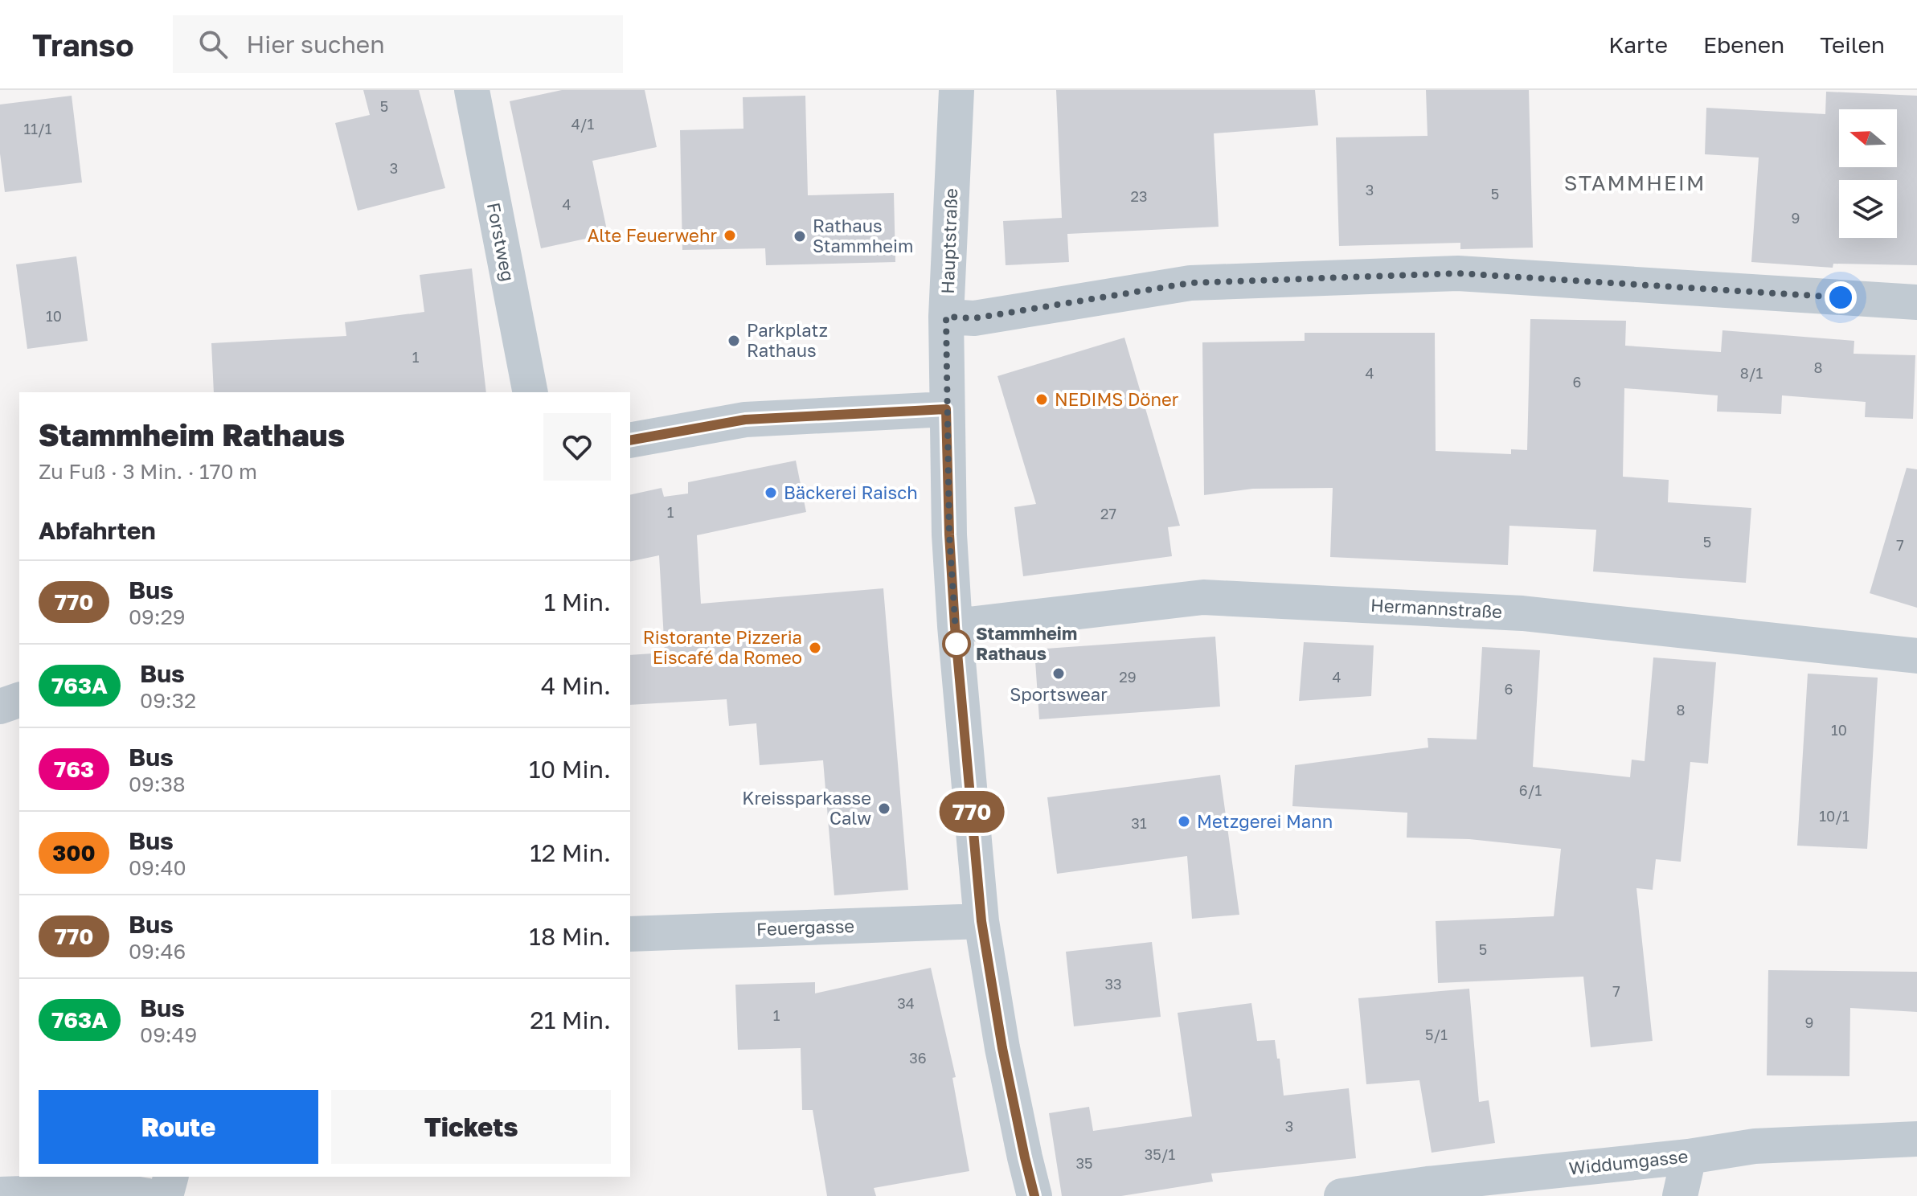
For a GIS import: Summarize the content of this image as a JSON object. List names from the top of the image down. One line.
{"streets":{"street":["Hauptstraße","Forstweg","Hermannstraße","Feuergasse","Widdumgasse"]},"crossings":[["Hauptstraße","Hermannstraße"],["Hauptstraße","Feuergasse"]],"districts":["STAMMHEIM"],"places":["Alte Feuerwehr","Rathaus Stammheim","Parkplatz Rathaus","NEDIMS Döner","Bäckerei Raisch","Stammheim Rathaus","Ristorante Pizzeria Eiscafé da Romeo","Sportswear","Kreissparkasse Calw","Metzgerei Mann"],"lines":["bus line 770"],"house_numbers":["5","4/1","11/1","3","3","5","23","4","9","10","1","8","4","8/1","6","1","27","5","7","29","4","6","8","10","6/1","10/1","31","5","33","7","34","1","9","5/1","36","3","35/1","35"],"north":"left","page":{"header":"Transo","search":"Hier suchen","nav":["Karte","Ebenen","Teilen"],"on_map":"770","heading":[["Stammheim Rathaus","Zu Fuß · 3 Min. · 170 m"],"Abfahrten"],"list":[{"mark":"770","name":"Bus","note":"09:29","value":"1 Min."},{"mark":"763A","name":"Bus","note":"09:32","value":"4 Min."},{"mark":"763","name":"Bus","note":"09:38","value":"10 Min."},{"mark":"300","name":"Bus","note":"09:40","value":"12 Min."},{"mark":"770","name":"Bus","note":"09:46","value":"18 Min."},{"mark":"763A","name":"Bus","note":"09:49","value":"21 Min."}],"buttons":["Route","Tickets"]}}
